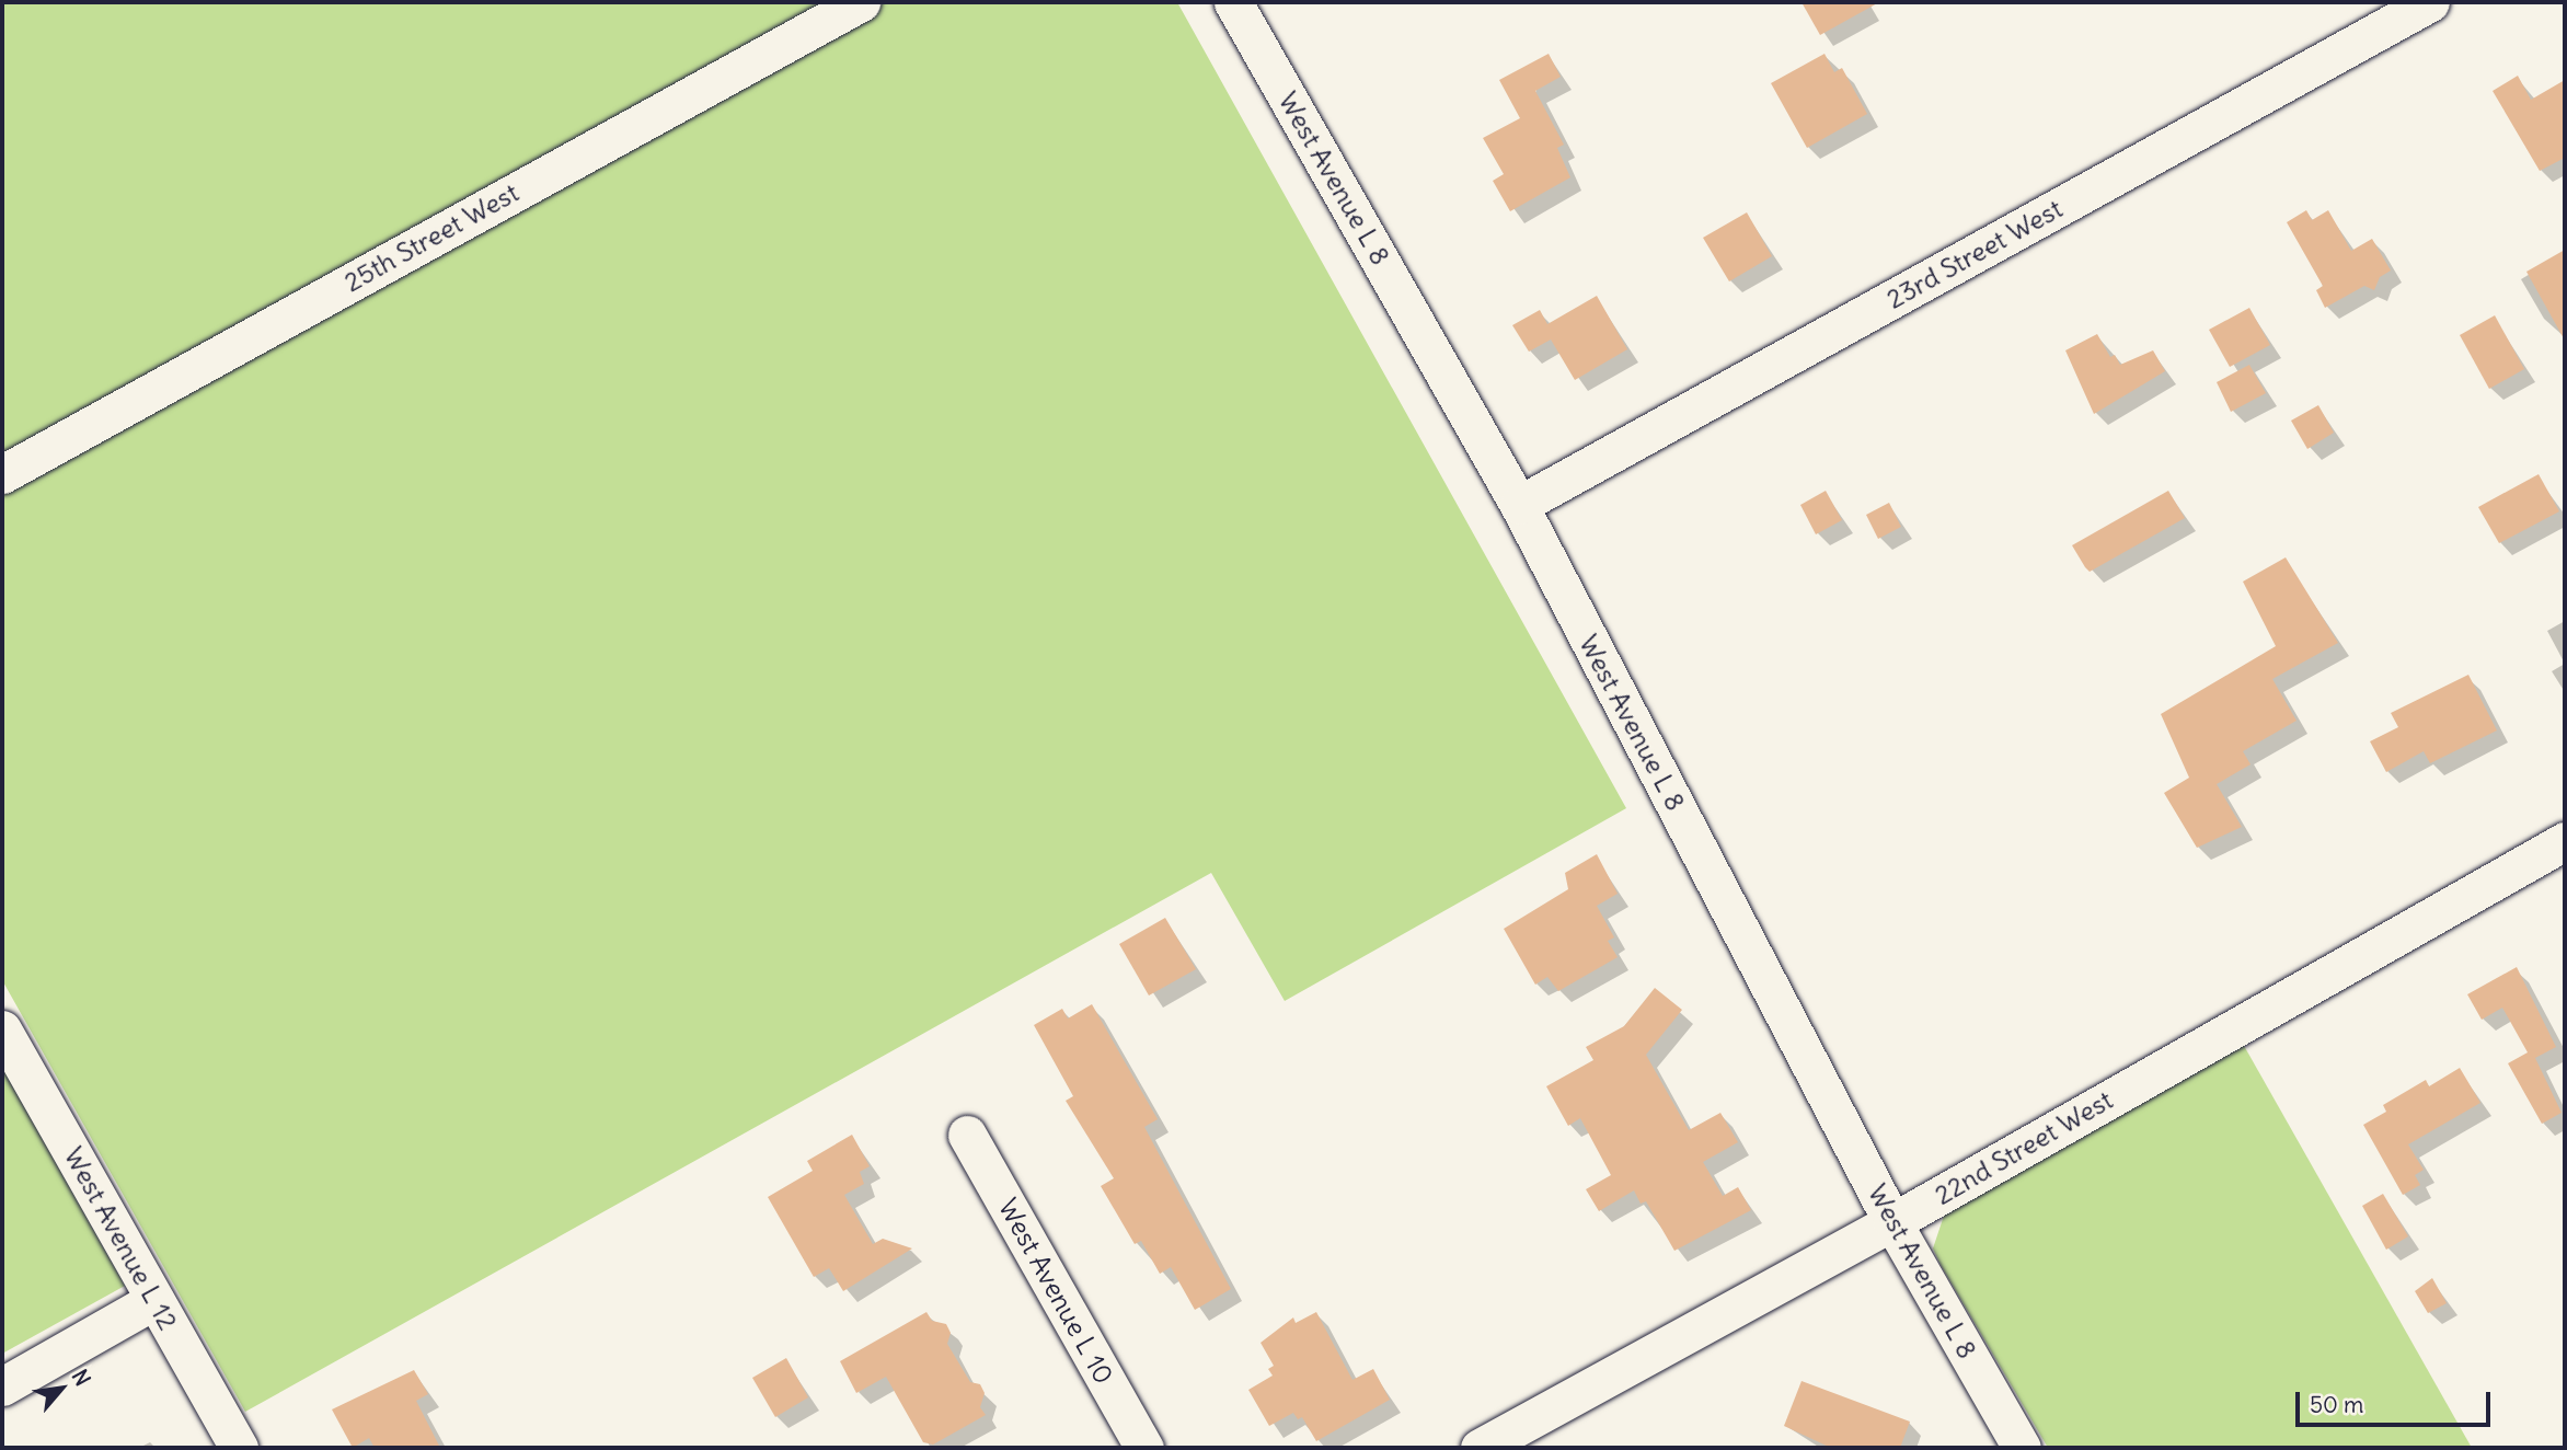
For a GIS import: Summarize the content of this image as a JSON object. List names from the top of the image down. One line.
{"streets":{"street":["West Avenue L 8","25th Street West","23rd Street West","22nd Street West","West Avenue L 12","West Avenue L 10"]},"crossings":[["West Avenue L 8","23rd Street West"],["West Avenue L 8","22nd Street West"]],"scale_bar":"50 m","north":"top right"}
